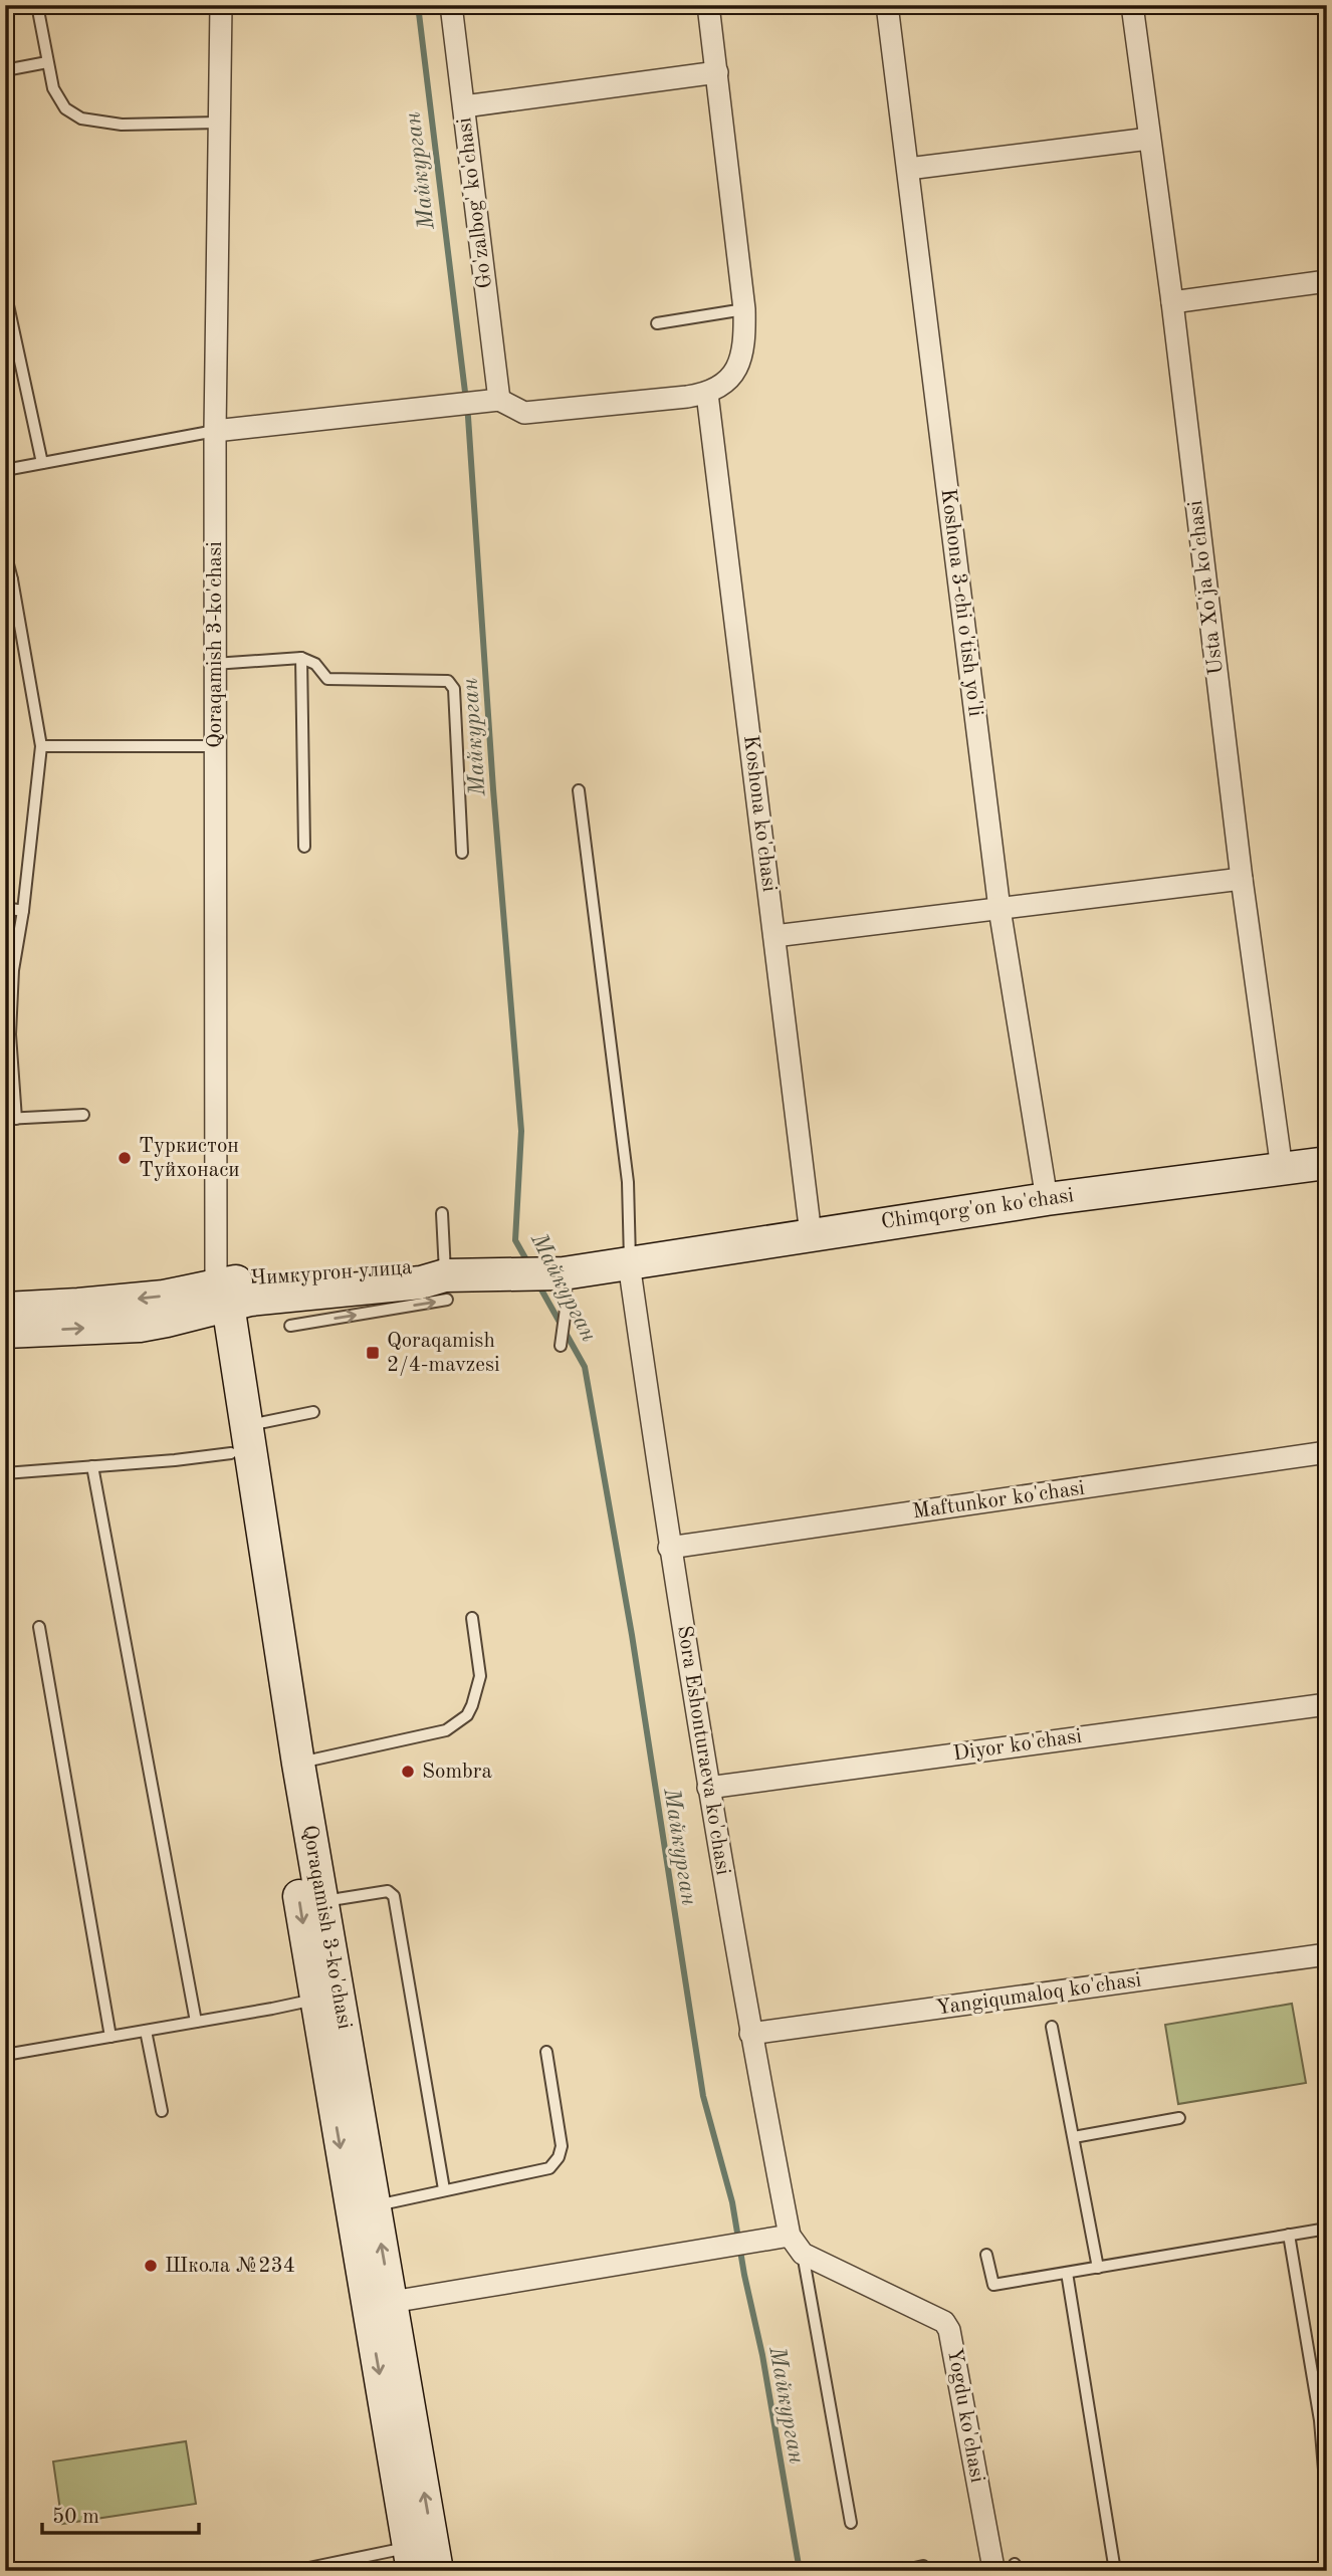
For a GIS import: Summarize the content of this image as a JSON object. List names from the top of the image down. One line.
{"streets":{"main road":["Qoraqamish 3-ko'chasi","Chimqorg'on ko'chasi","Чимкургон улица"],"street":["Go'zalbog' ko'chasi","Usta Xo'ja ko'chasi","Koshona 3-chi o'tish yo'li","Koshona ko'chasi","Maftunkor ko'chasi","Diyor ko'chasi","Sora Eshonturaeva ko'chasi","Yangiqumaloq ko'chasi","Yogdu ko'chasi"]},"crossings":[["Usta Xo'ja ko'chasi","Chimqorg'on ko'chasi"],["Koshona 3-chi o'tish yo'li","Chimqorg'on ko'chasi"],["Qoraqamish 3-ko'chasi","Чимкургон улица"],["Koshona ko'chasi","Chimqorg'on ko'chasi"],["Chimqorg'on ko'chasi","Чимкургон улица"],["Chimqorg'on ko'chasi","Sora Eshonturaeva ko'chasi"],["Чимкургон улица","Sora Eshonturaeva ko'chasi"],["Maftunkor ko'chasi","Sora Eshonturaeva ko'chasi"],["Diyor ko'chasi","Sora Eshonturaeva ko'chasi"],["Sora Eshonturaeva ko'chasi","Yangiqumaloq ko'chasi"],["Sora Eshonturaeva ko'chasi","Yogdu ko'chasi"]],"water":["Майкурган"],"places":{"other":["Туркистон Туйхонаси","Sombra","Школа №234"],"transit":["Qoraqamish 2/4-mavzesi"]},"scale_bar":"50 m"}
